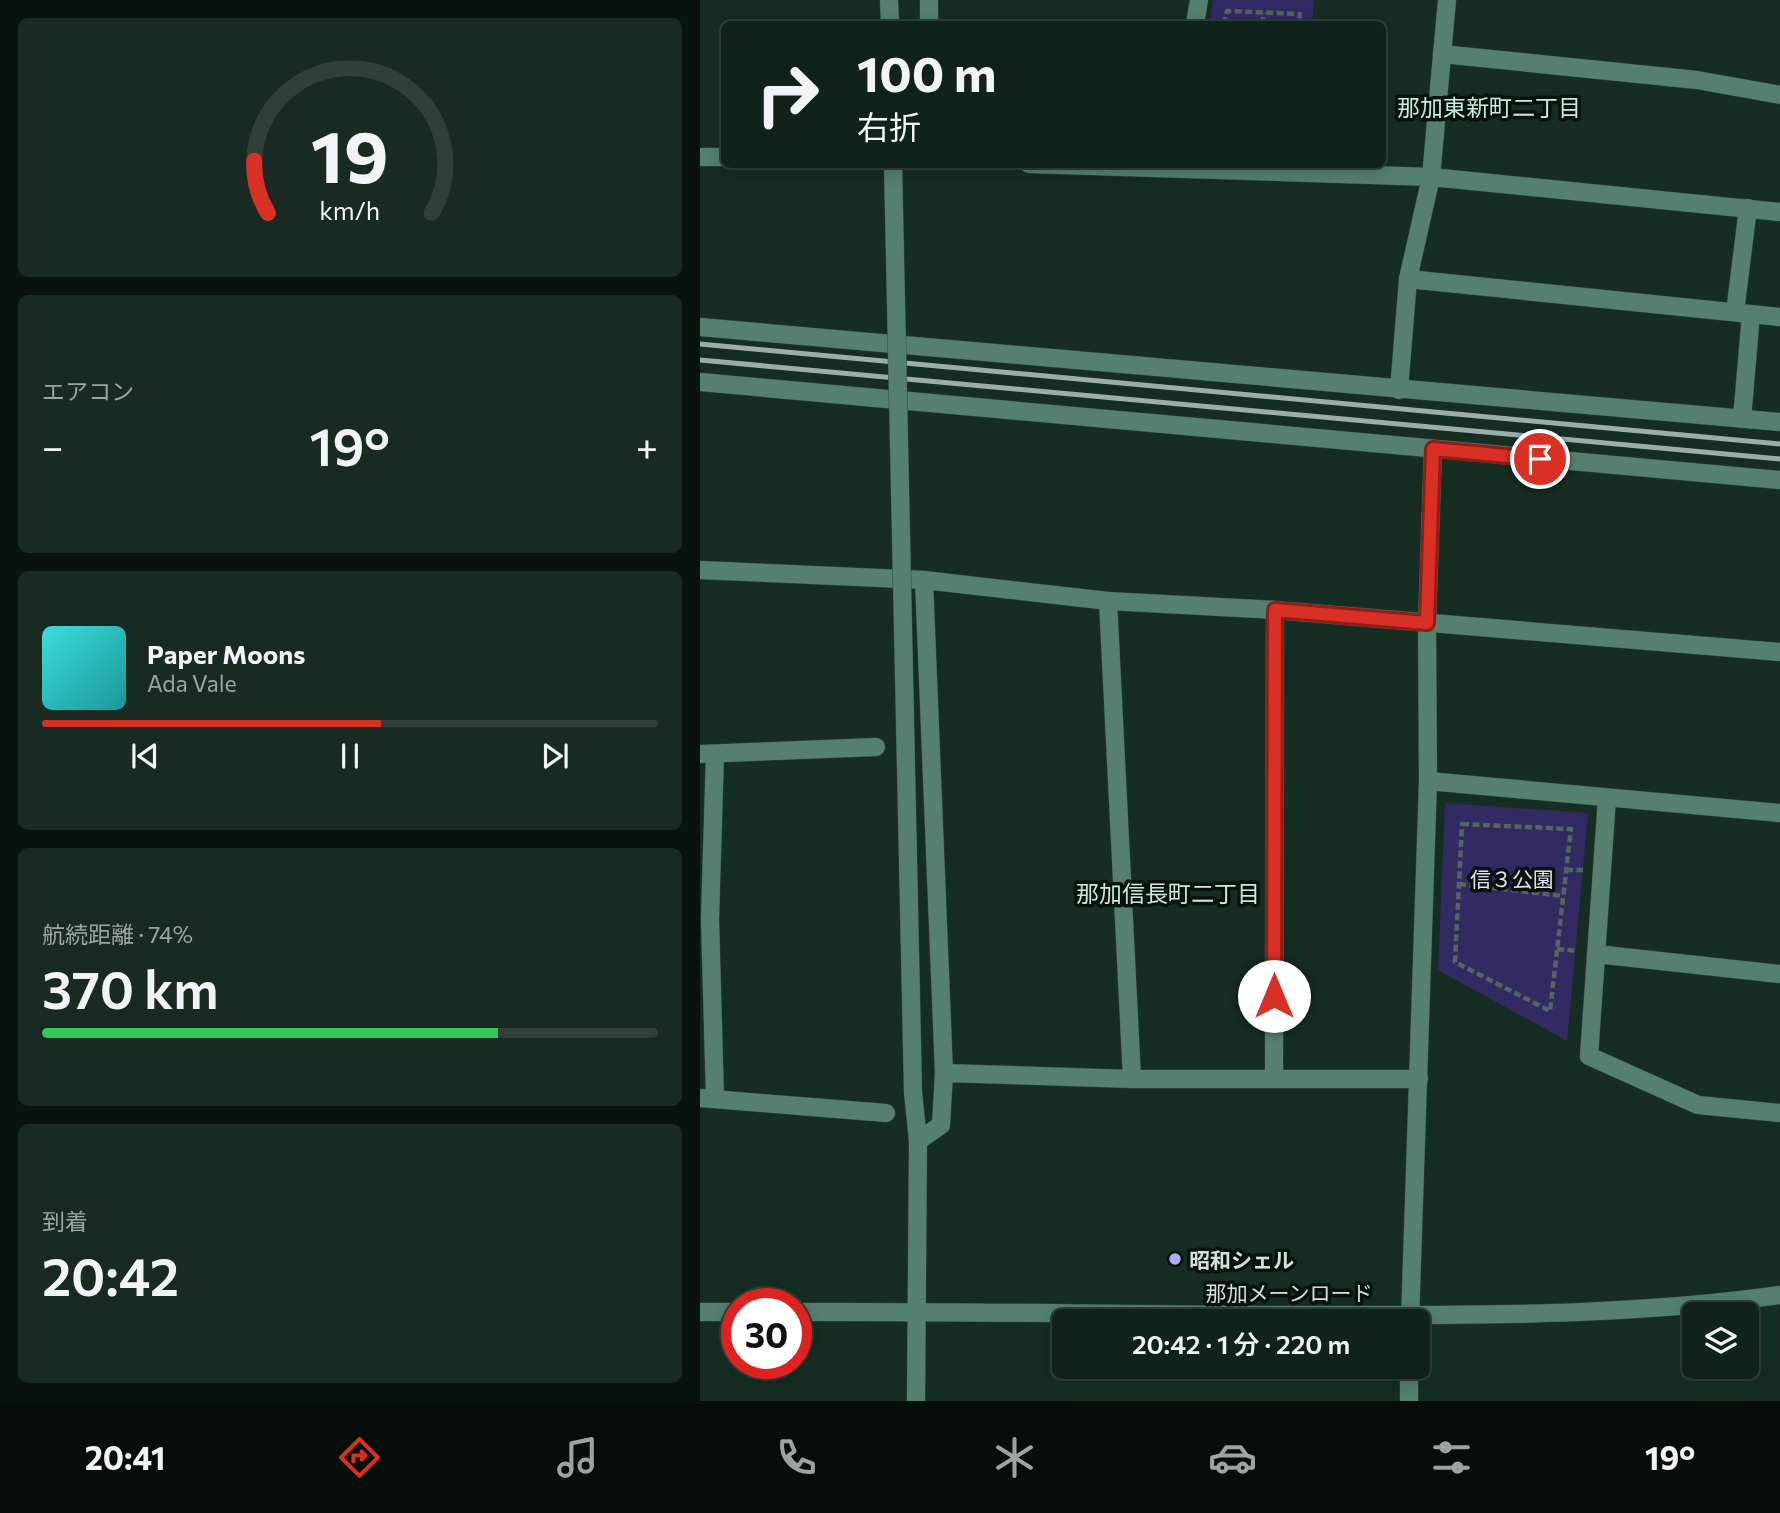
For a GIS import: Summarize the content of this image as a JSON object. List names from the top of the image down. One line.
{"streets":{"street":["那加メーンロード"]},"districts":["那加東新町二丁目","那加信長町二丁目"],"parks":["信３公園"],"places":["昭和シェル"],"page":{"turn":["100 m","右折"],"tile":["エアコン",["航続距離 · 74%","370 km"],["到着","20:42"]],"heat":["−","19°","+"],"song":["Paper Moons","Ada Vale"],"limit":"30","trip":"20:42 · 1 分 · 220 m","tabs":["20:41","19°"],"gauge":["19","km/h"]}}
